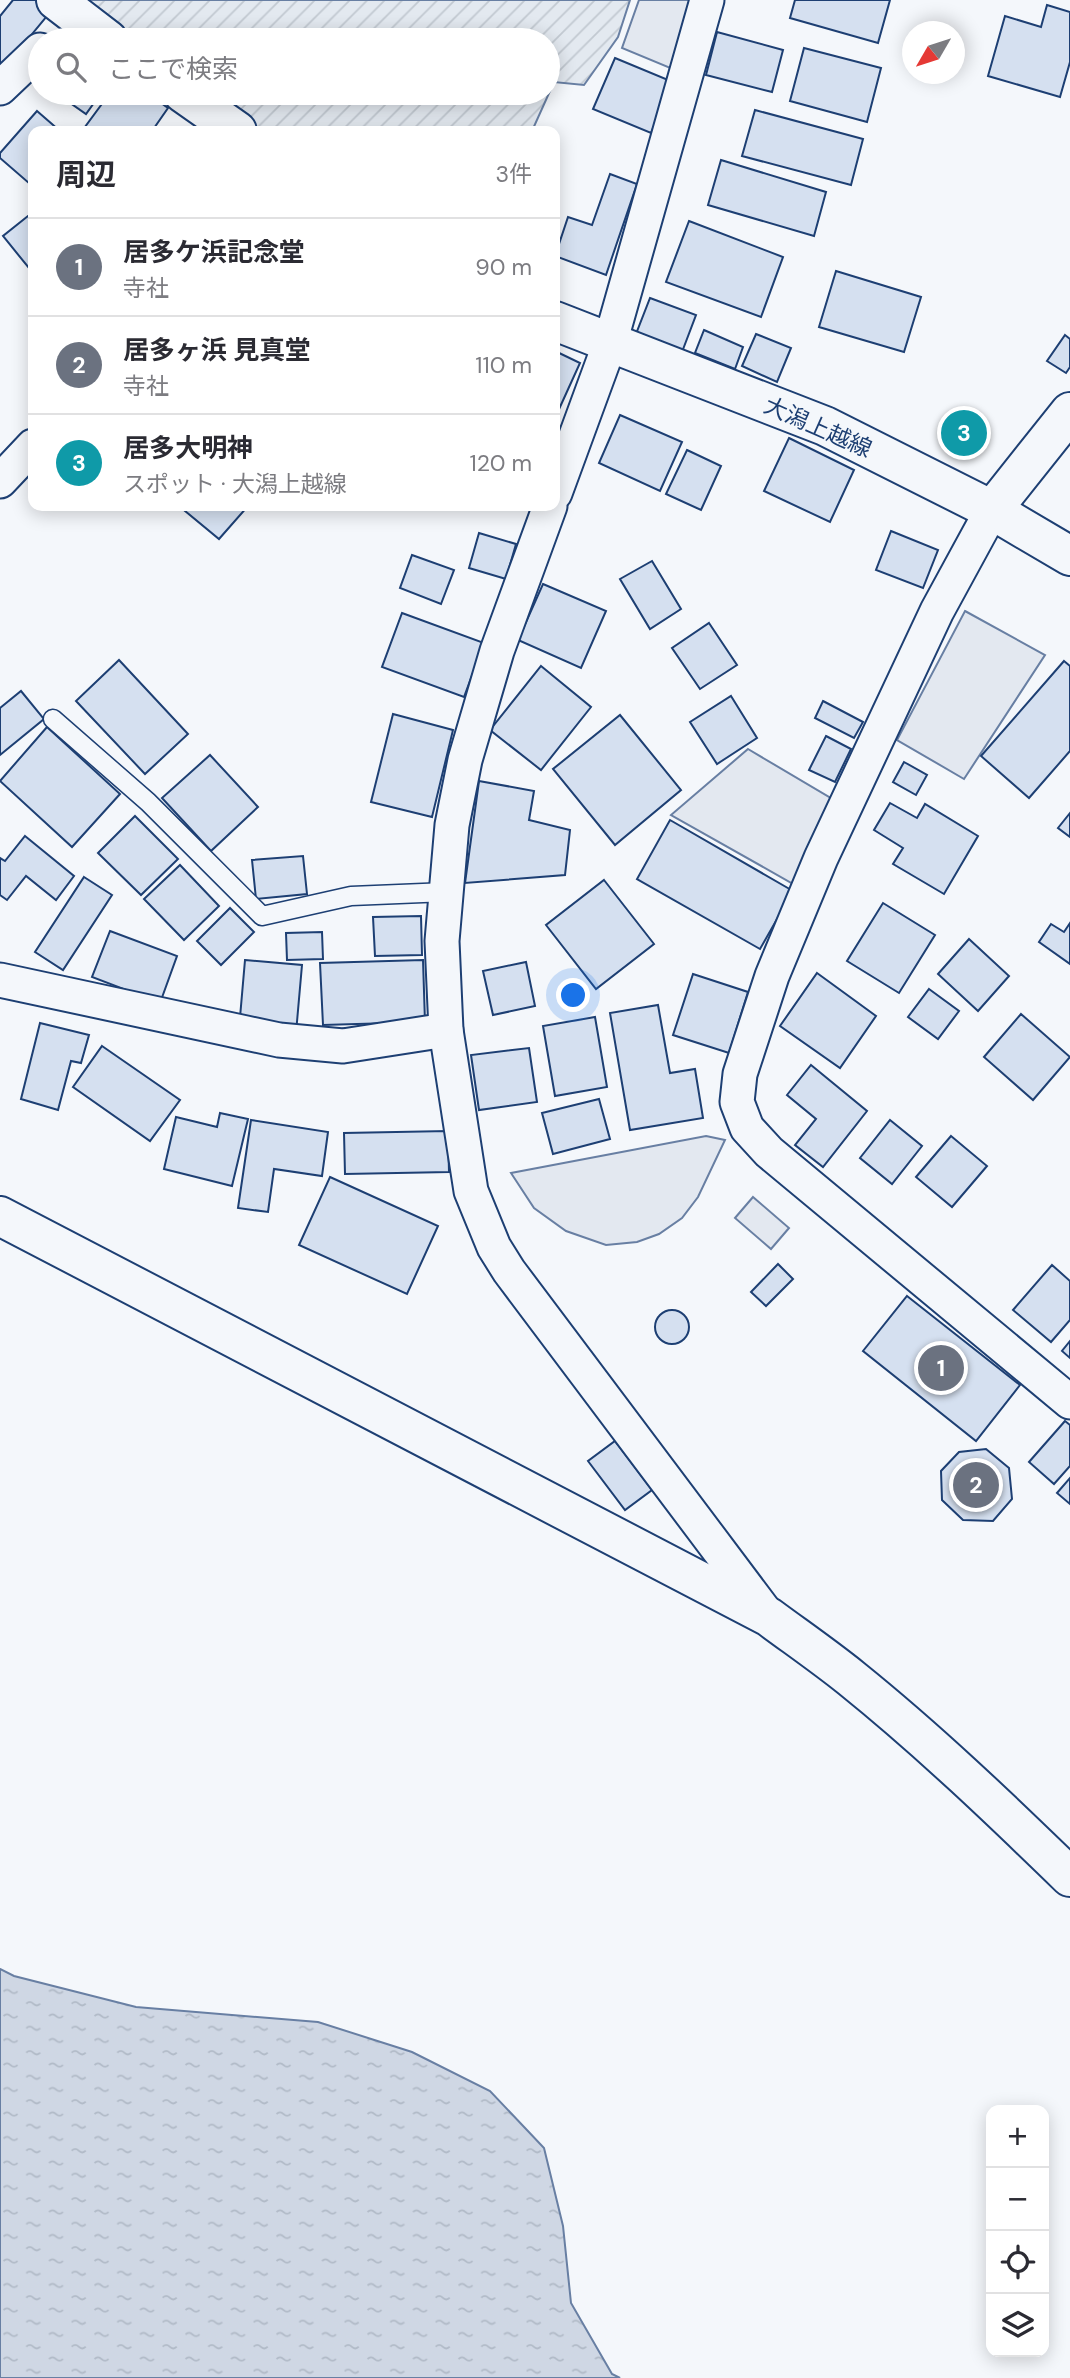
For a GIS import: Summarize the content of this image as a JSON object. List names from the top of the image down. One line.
{"streets":{"street":["大潟上越線"]},"north":"bottom left","page":{"search":"ここで検索","heading":["周辺","3件"],"list":[{"mark":"1","name":"居多ケ浜記念堂","note":"寺社","value":"90 m"},{"mark":"2","name":"居多ヶ浜 見真堂","note":"寺社","value":"110 m"},{"mark":"3","name":"居多大明神","note":"スポット · 大潟上越線","value":"120 m"}],"pins":["3","1","2"],"map_buttons":["+","−"]}}
